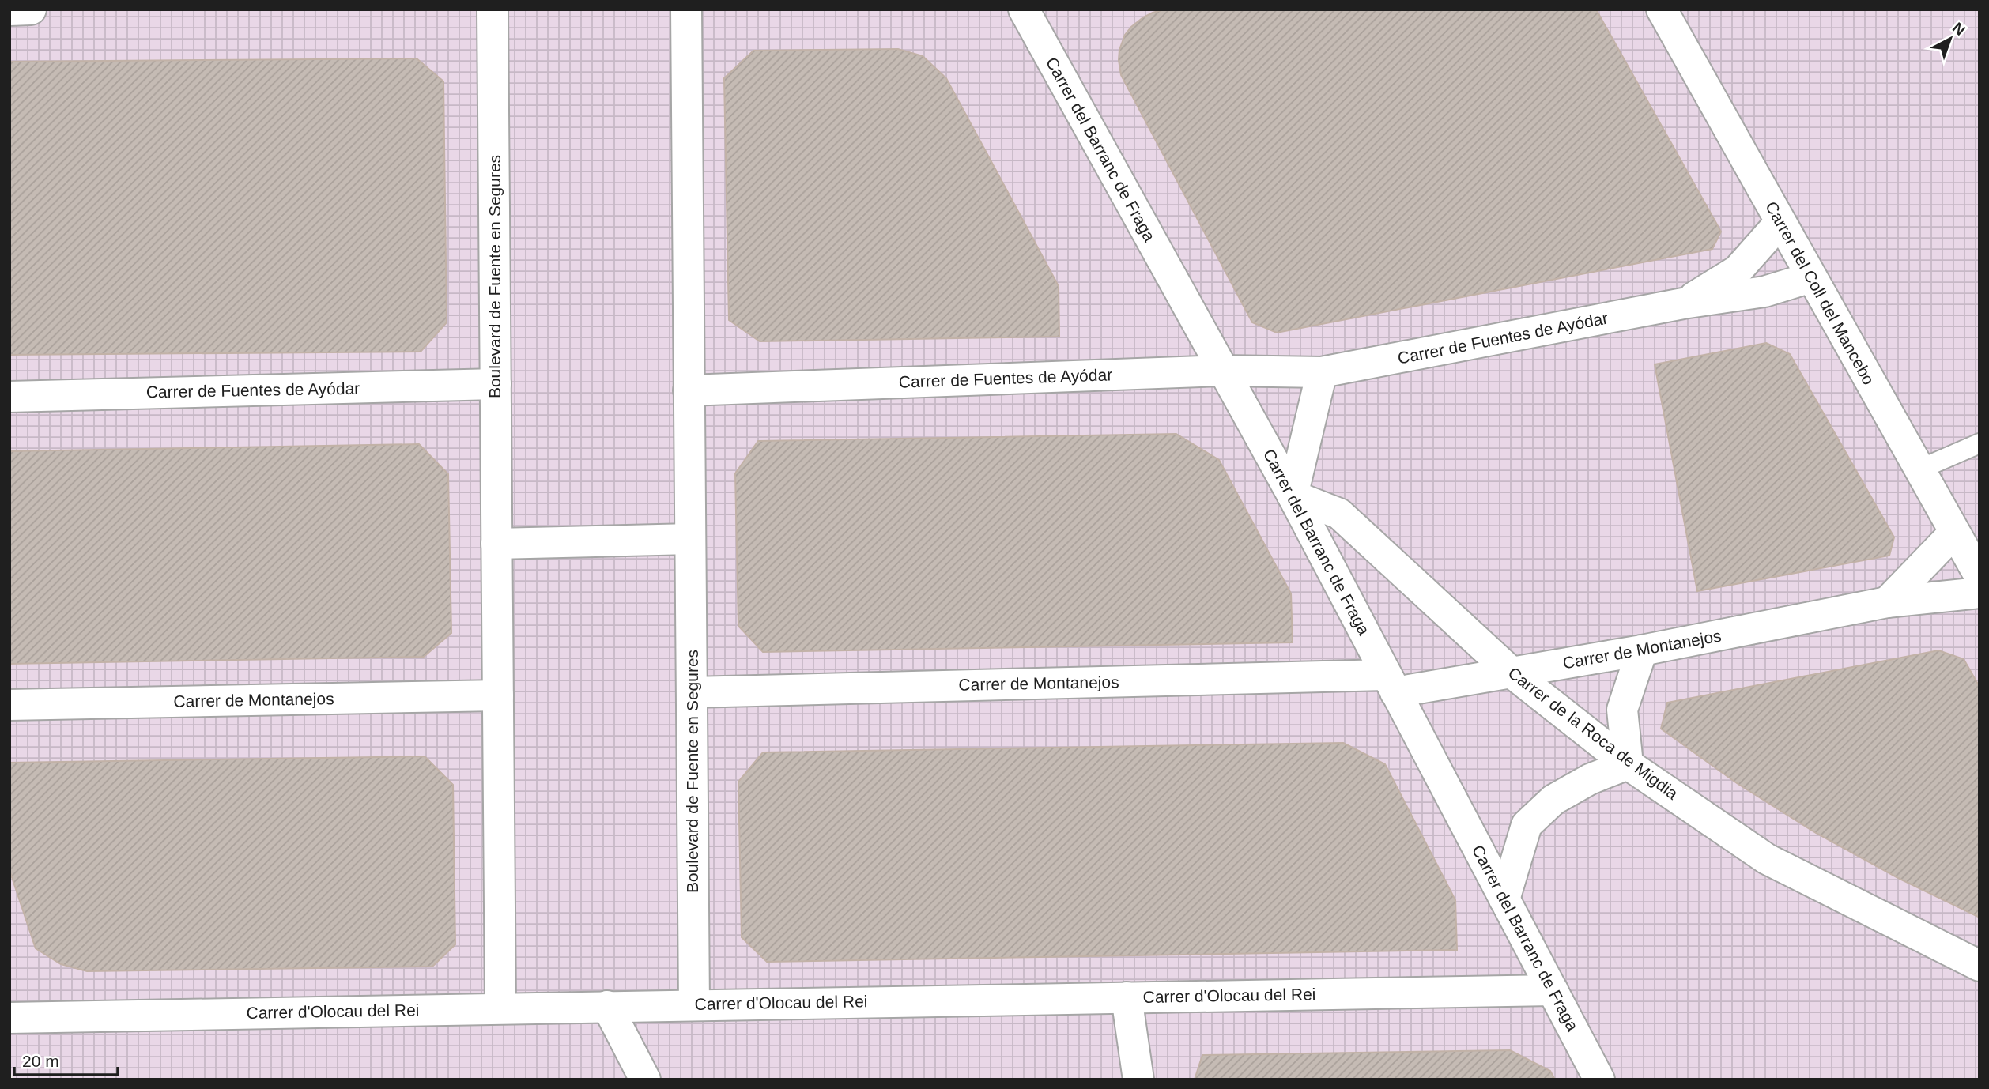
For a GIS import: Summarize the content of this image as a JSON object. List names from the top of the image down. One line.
{"streets":{"street":["Carrer del Barranc de Fraga","Boulevard de Fuente en Segures","Carrer del Coll del Mancebo","Carrer de Fuentes de Ayódar","Carrer de Montanejos","Carrer de la Roca de Migdia","Carrer d'Olocau del Rei"]},"crossings":[["Carrer del Barranc de Fraga","Carrer de Fuentes de Ayódar"],["Carrer del Barranc de Fraga","Carrer de Montanejos"],["Carrer del Barranc de Fraga","Carrer de la Roca de Migdia"],["Carrer del Barranc de Fraga","Carrer d'Olocau del Rei"],["Boulevard de Fuente en Segures","Carrer de Fuentes de Ayódar"],["Boulevard de Fuente en Segures","Carrer de Montanejos"],["Boulevard de Fuente en Segures","Carrer d'Olocau del Rei"],["Carrer del Coll del Mancebo","Carrer de Fuentes de Ayódar"],["Carrer de Montanejos","Carrer de la Roca de Migdia"]],"scale_bar":"20 m","north":"top right"}
